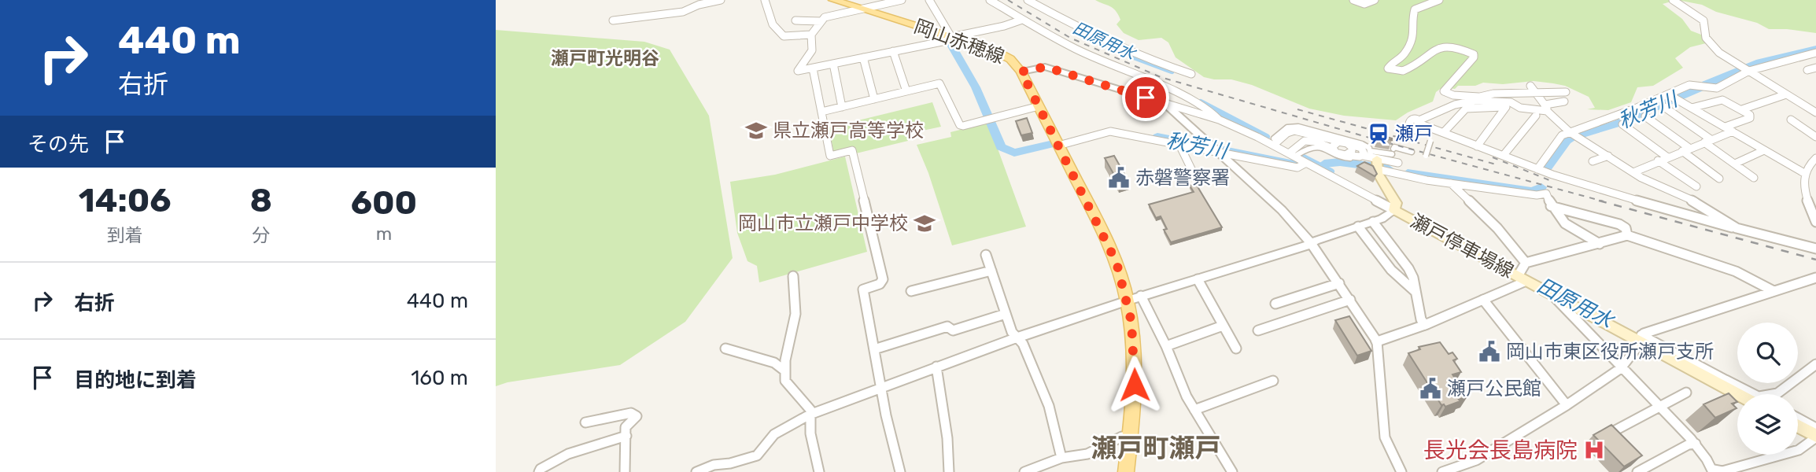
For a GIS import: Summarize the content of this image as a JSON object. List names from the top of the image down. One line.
{"streets":{"main road":["岡山赤穂線","瀬戸停車場線"]},"districts":["瀬戸町光明谷","瀬戸町瀬戸"],"water":["田原用水","秋芳川"],"places":{"school or university":["県立瀬戸高等学校","岡山市立瀬戸中学校"],"station":["瀬戸"],"public building":["赤磐警察署","岡山市東区役所瀬戸支所","瀬戸公民館"],"hospital":["長光会長島病院"]},"page":{"turn":["440 m","右折"],"then":"その先","eta":["14:06","到着","8","分","600","m"],"list":[{"name":"右折","value":"440 m"},{"name":"目的地に到着","value":"160 m"}]}}
